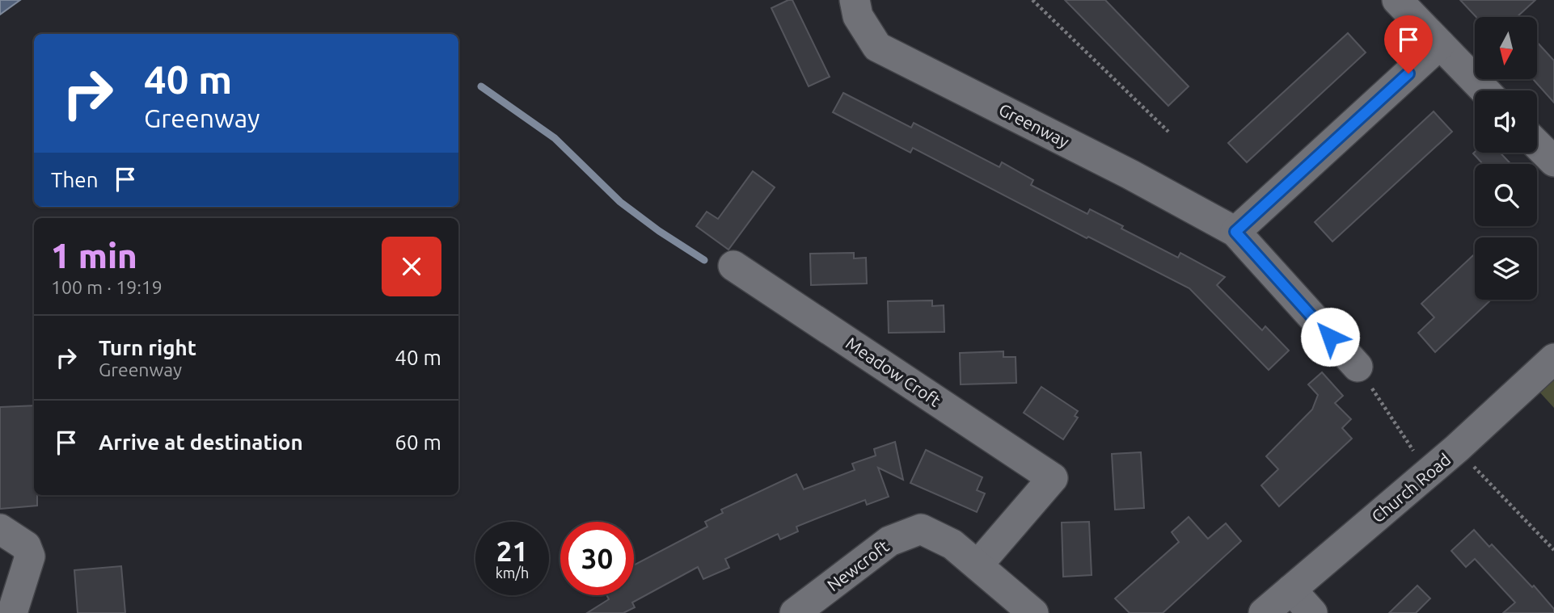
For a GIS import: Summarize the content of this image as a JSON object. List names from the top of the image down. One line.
{"streets":{"street":["Greenway","Meadow Croft","Church Road","Newcroft"]},"crossings":[["Meadow Croft","Newcroft"]],"north":"bottom","page":{"turn":["40 m","Greenway"],"then":"Then","heading":["1 min","100 m · 19:19"],"list":[{"name":"Turn right","note":"Greenway","value":"40 m"},{"name":"Arrive at destination","value":"60 m"}],"speed":"21 km/h","limit":"30"}}
